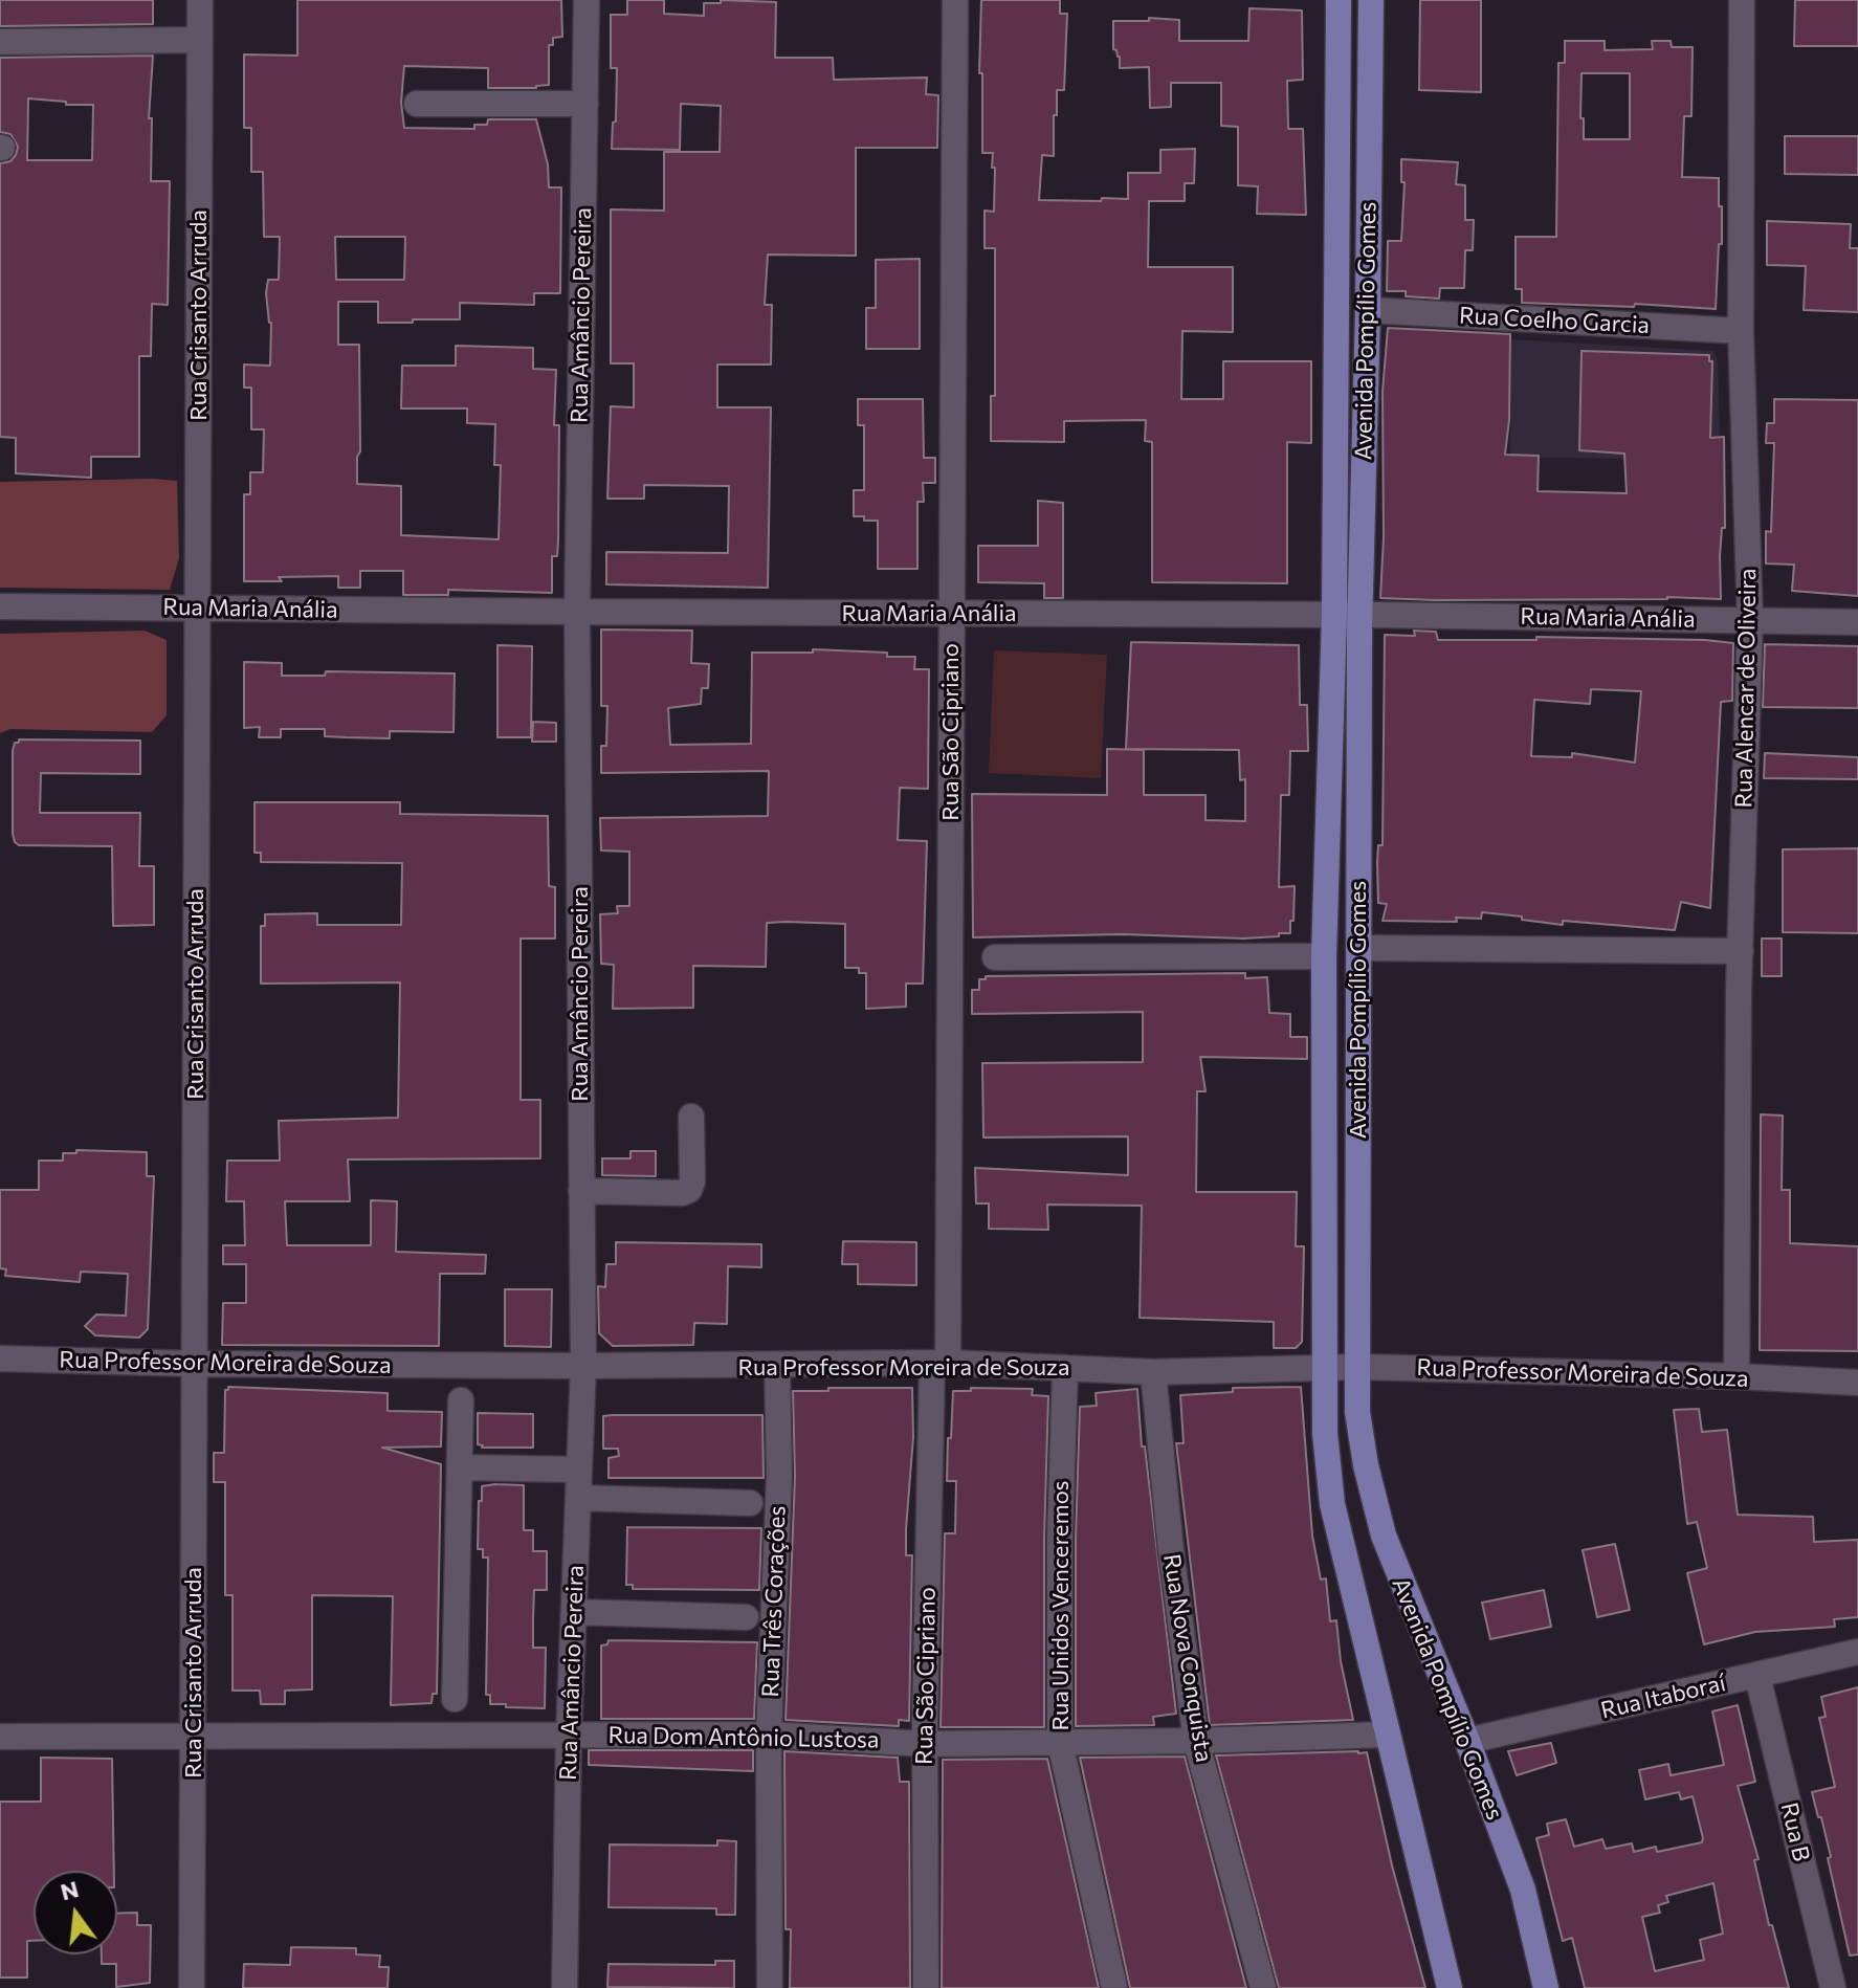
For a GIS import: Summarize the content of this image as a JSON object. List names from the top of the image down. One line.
{"streets":{"main road":["Avenida Pompílio Gomes"],"street":["Rua Crisanto Arruda","Rua Amâncio Pereira","Rua Coelho Garcia","Rua Maria Anália","Rua Alencar de Oliveira","Rua São Cipriano","Rua Professor Moreira de Souza","Rua Três Corações","Rua Unidos Venceremos","Rua Nova Conquista","Rua Itaboraí","Rua Dom Antônio Lustosa","Rua B"]},"crossings":[["Rua Crisanto Arruda","Rua Maria Anália"],["Rua Crisanto Arruda","Rua Professor Moreira de Souza"],["Rua Crisanto Arruda","Rua Dom Antônio Lustosa"],["Rua Amâncio Pereira","Rua Maria Anália"],["Rua Amâncio Pereira","Rua Professor Moreira de Souza"],["Rua Amâncio Pereira","Rua Dom Antônio Lustosa"],["Rua Coelho Garcia","Avenida Pompílio Gomes"],["Rua Coelho Garcia","Rua Alencar de Oliveira"],["Avenida Pompílio Gomes","Rua Maria Anália"],["Avenida Pompílio Gomes","Rua Professor Moreira de Souza"],["Avenida Pompílio Gomes","Rua Itaboraí"],["Avenida Pompílio Gomes","Rua Dom Antônio Lustosa"],["Rua Maria Anália","Rua Alencar de Oliveira"],["Rua Maria Anália","Rua São Cipriano"],["Rua Alencar de Oliveira","Rua Professor Moreira de Souza"],["Rua São Cipriano","Rua Professor Moreira de Souza"],["Rua São Cipriano","Rua Dom Antônio Lustosa"],["Rua Professor Moreira de Souza","Rua Três Corações"],["Rua Professor Moreira de Souza","Rua Unidos Venceremos"],["Rua Professor Moreira de Souza","Rua Nova Conquista"],["Rua Três Corações","Rua Dom Antônio Lustosa"],["Rua Unidos Venceremos","Rua Dom Antônio Lustosa"],["Rua Nova Conquista","Rua Dom Antônio Lustosa"],["Rua Itaboraí","Rua B"]],"north":"top"}
